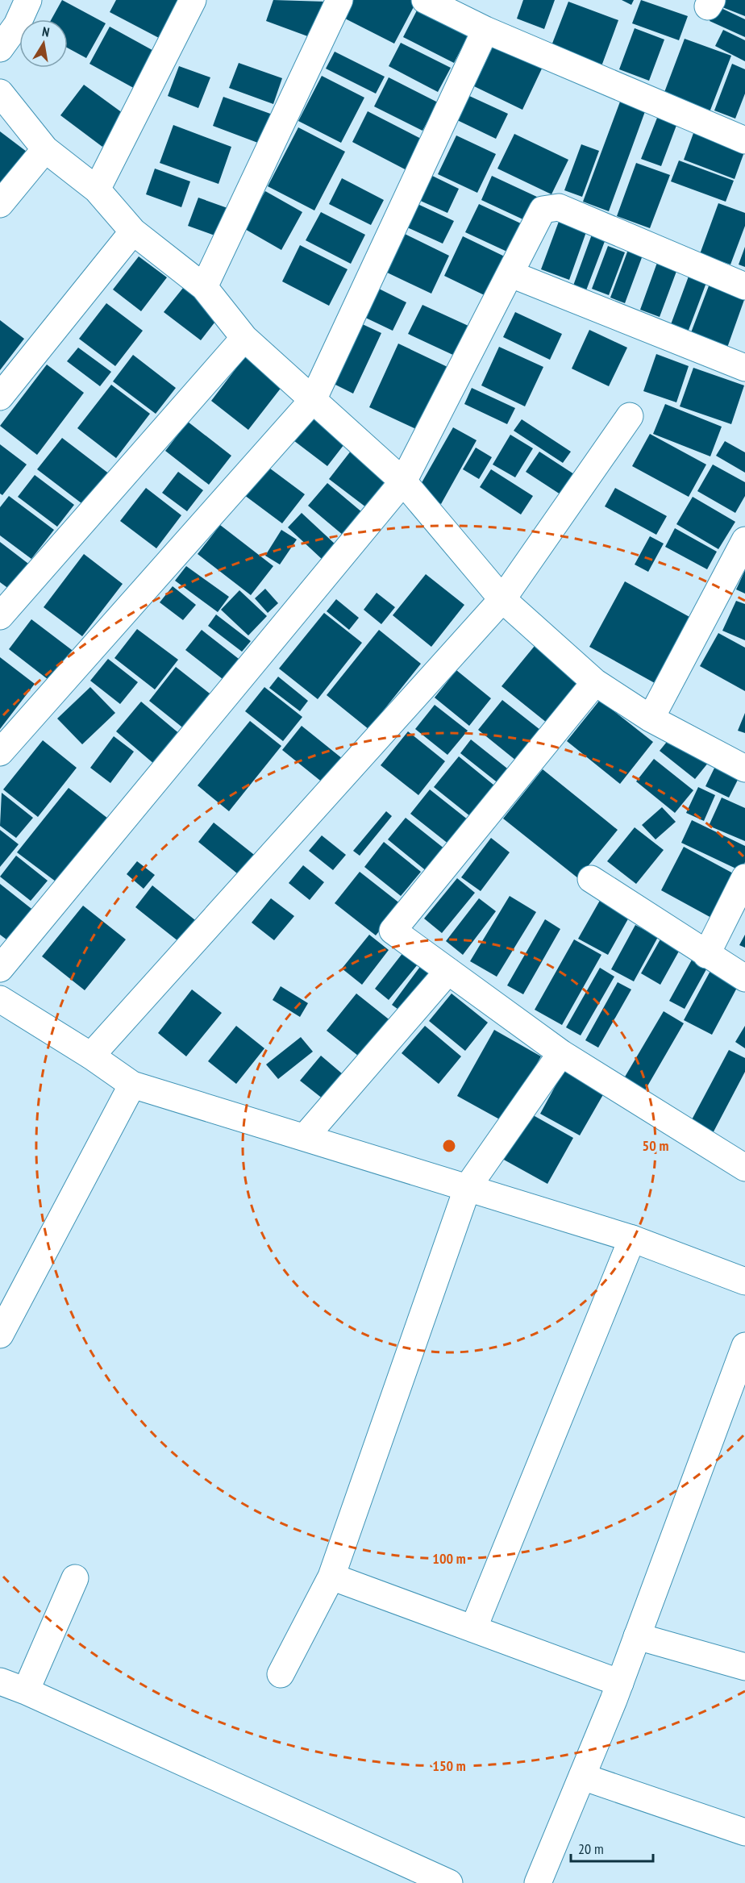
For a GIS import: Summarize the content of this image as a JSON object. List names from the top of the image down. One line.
{"scale_bar":"20 m","north":"top","rings":["50 m","100 m","150 m"]}
